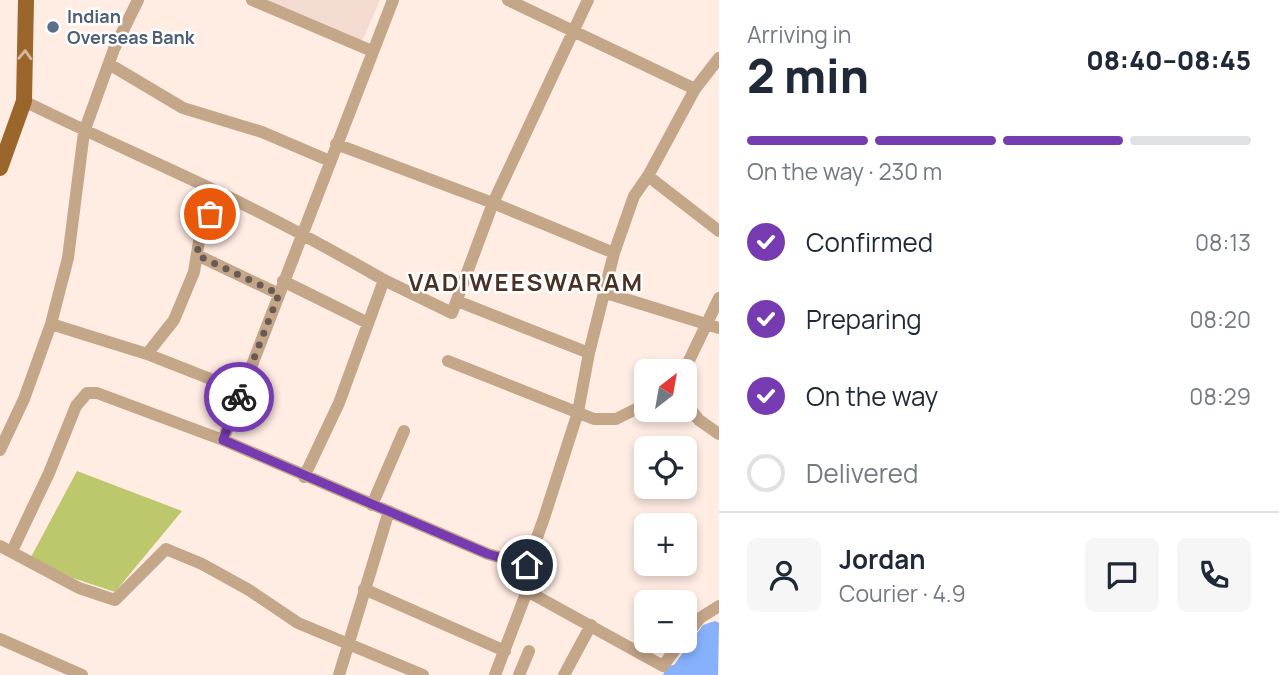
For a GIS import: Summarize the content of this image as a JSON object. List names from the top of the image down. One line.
{"districts":["VADIWEESWARAM"],"places":["Indian Overseas Bank"],"north":"top right","page":{"heading":["2 min","Arriving in","08:40–08:45"],"panel":["Jordan","Courier · 4.9"],"bar":"On the way · 230 m","list":[["Confirmed","08:13"],["Preparing","08:20"],["On the way","08:29"],"Delivered"],"map_buttons":["+","−"]}}
